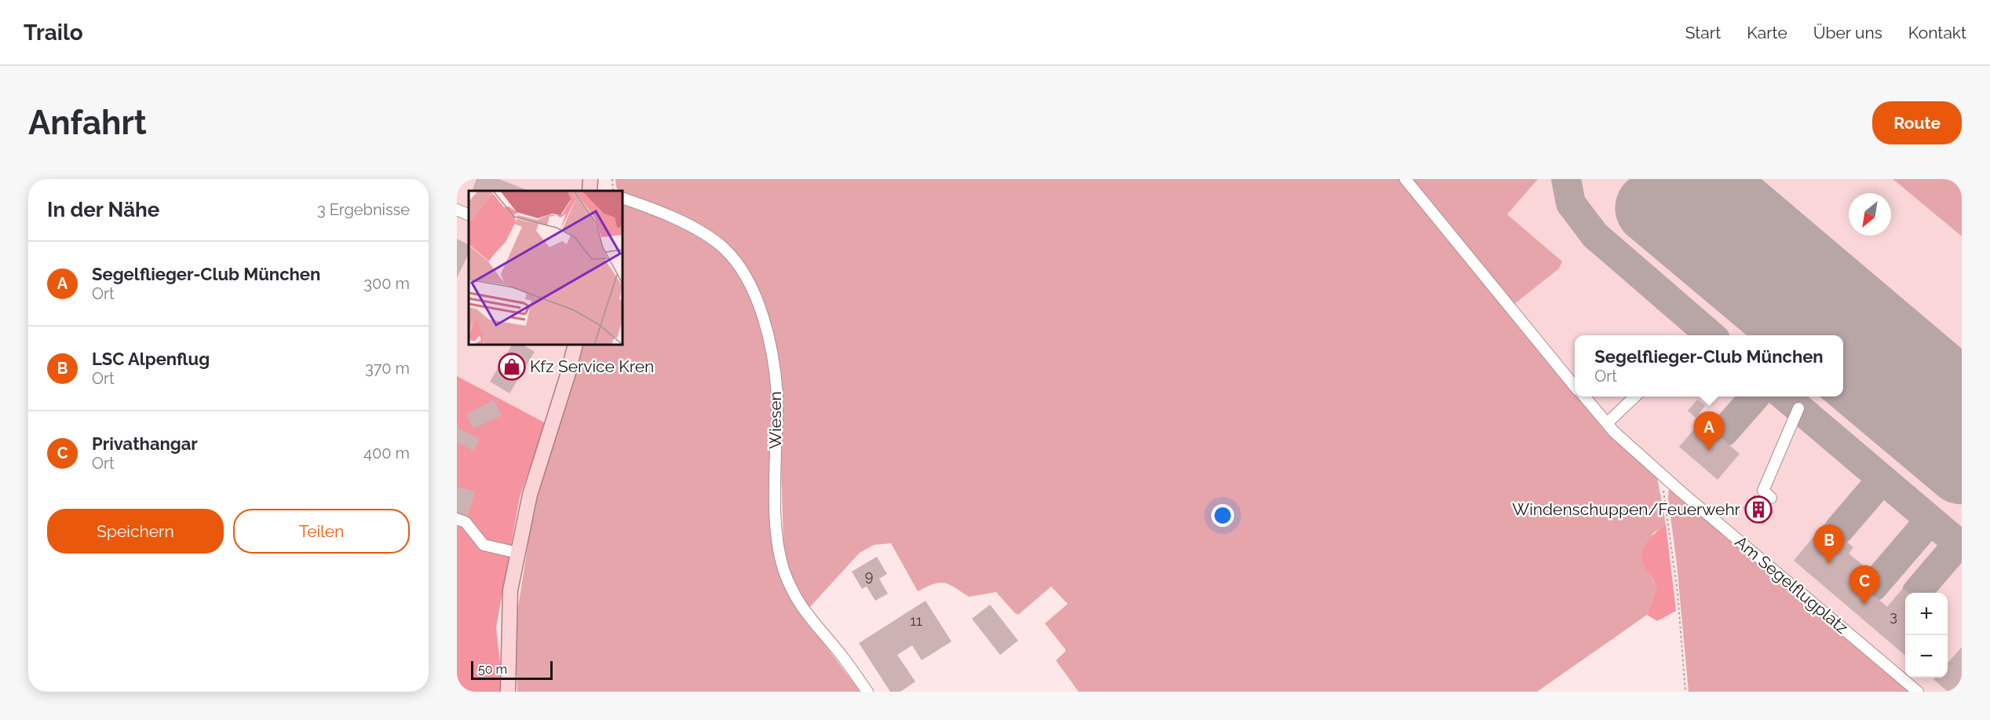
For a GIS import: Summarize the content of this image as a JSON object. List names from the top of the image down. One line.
{"streets":{"street":["Wiesen","Am Segelflugplatz"]},"places":{"shop":["Kfz Service Kren"],"building":["Windenschuppen/Feuerwehr"]},"house_numbers":["9","3","11"],"scale_bar":"50 m","north":"bottom left","page":{"header":"Trailo","nav":["Start","Karte","Über uns","Kontakt"],"buttons":["Route",["Speichern","Teilen"]],"title":"Anfahrt","heading":["In der Nähe","3 Ergebnisse"],"list":[{"mark":"A","name":"Segelflieger-Club München","note":"Ort","value":"300 m"},{"mark":"B","name":"LSC Alpenflug","note":"Ort","value":"370 m"},{"mark":"C","name":"Privathangar","note":"Ort","value":"400 m"}],"popup":["Segelflieger-Club München","Ort"],"pins":["A","B","C"],"map_buttons":["+","−"],"scale":"50 m"}}
